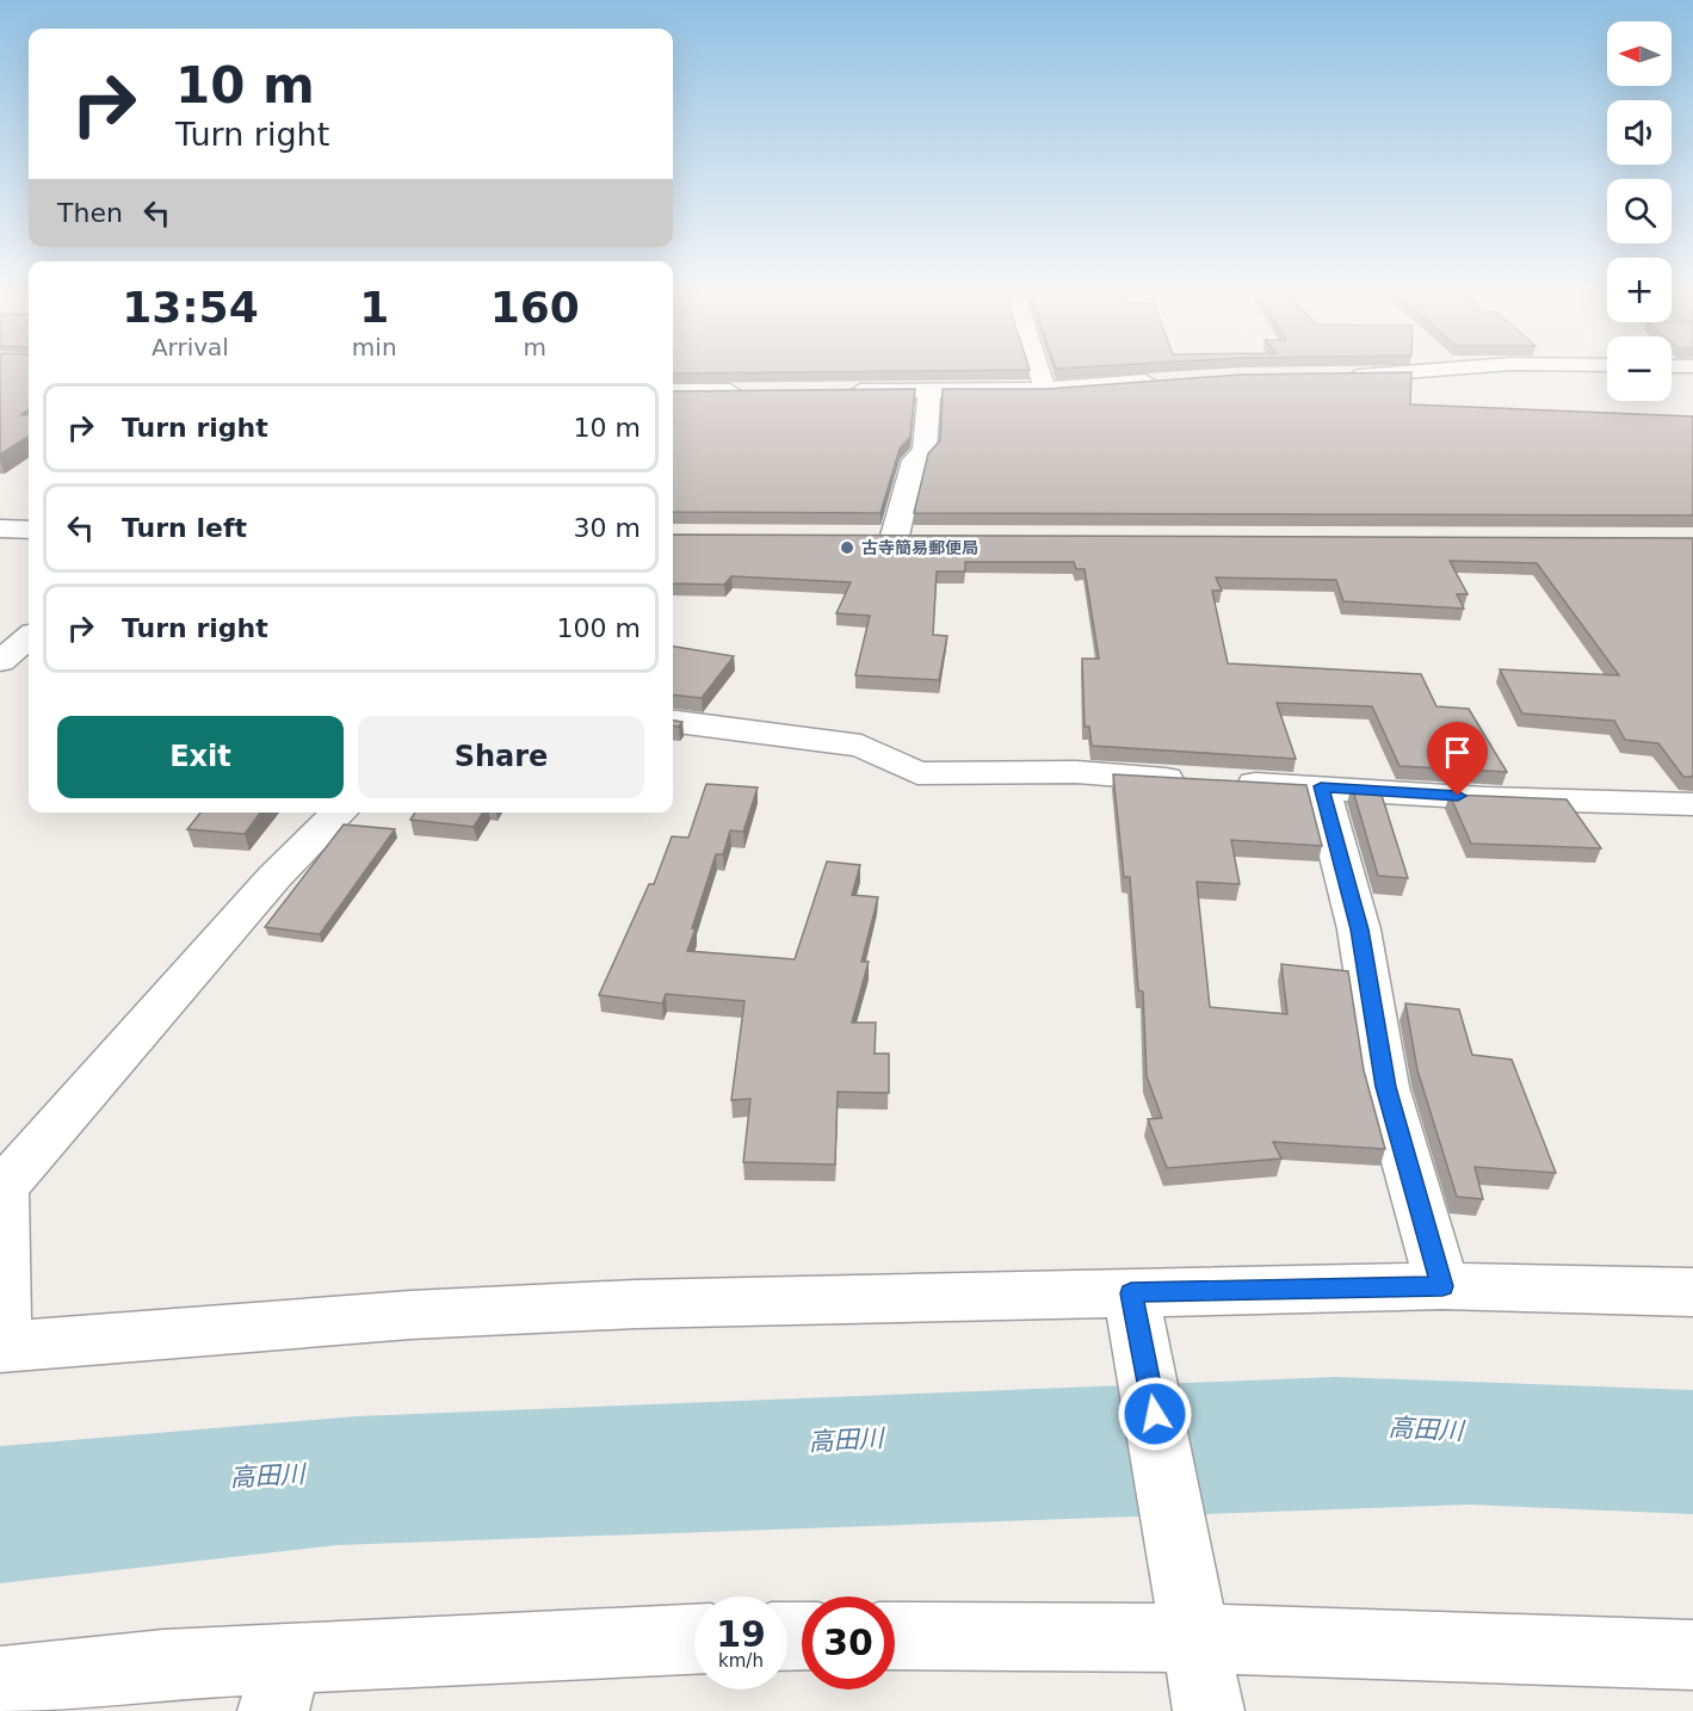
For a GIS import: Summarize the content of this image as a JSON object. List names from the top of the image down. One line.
{"water":["高田川"],"places":["古寺簡易郵便局"],"north":"left","page":{"map_buttons":["+","−"],"turn":["10 m","Turn right"],"then":"Then","eta":["13:54","Arrival","1","min","160","m"],"list":[{"name":"Turn right","value":"10 m"},{"name":"Turn left","value":"30 m"},{"name":"Turn right","value":"100 m"}],"buttons":["Exit","Share"],"speed":"19 km/h","limit":"30"}}
